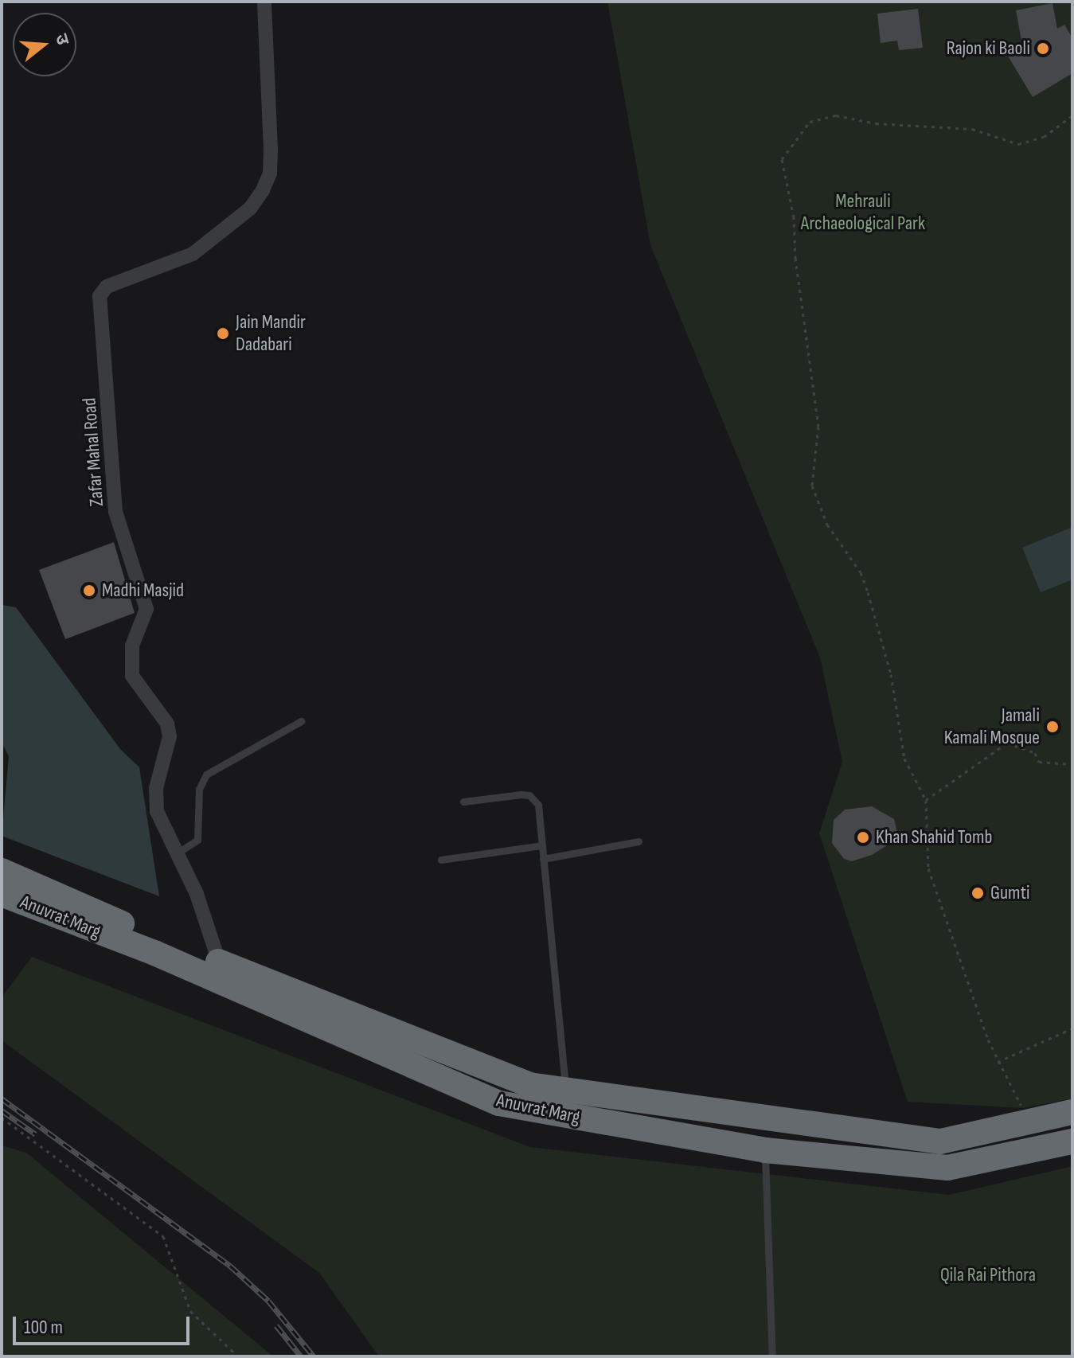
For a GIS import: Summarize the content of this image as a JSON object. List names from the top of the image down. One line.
{"streets":{"highway":["Anuvrat Marg"],"street":["Zafar Mahal Road"]},"crossings":[["Zafar Mahal Road","Anuvrat Marg"]],"parks":["Mehrauli Archaeological Park","Qila Rai Pithora"],"places":["Rajon ki Baoli","Jain Mandir Dadabari","Madhi Masjid","Jamali Kamali Mosque","Khan Shahid Tomb","Gumti"],"scale_bar":"100 m","north":"right"}
